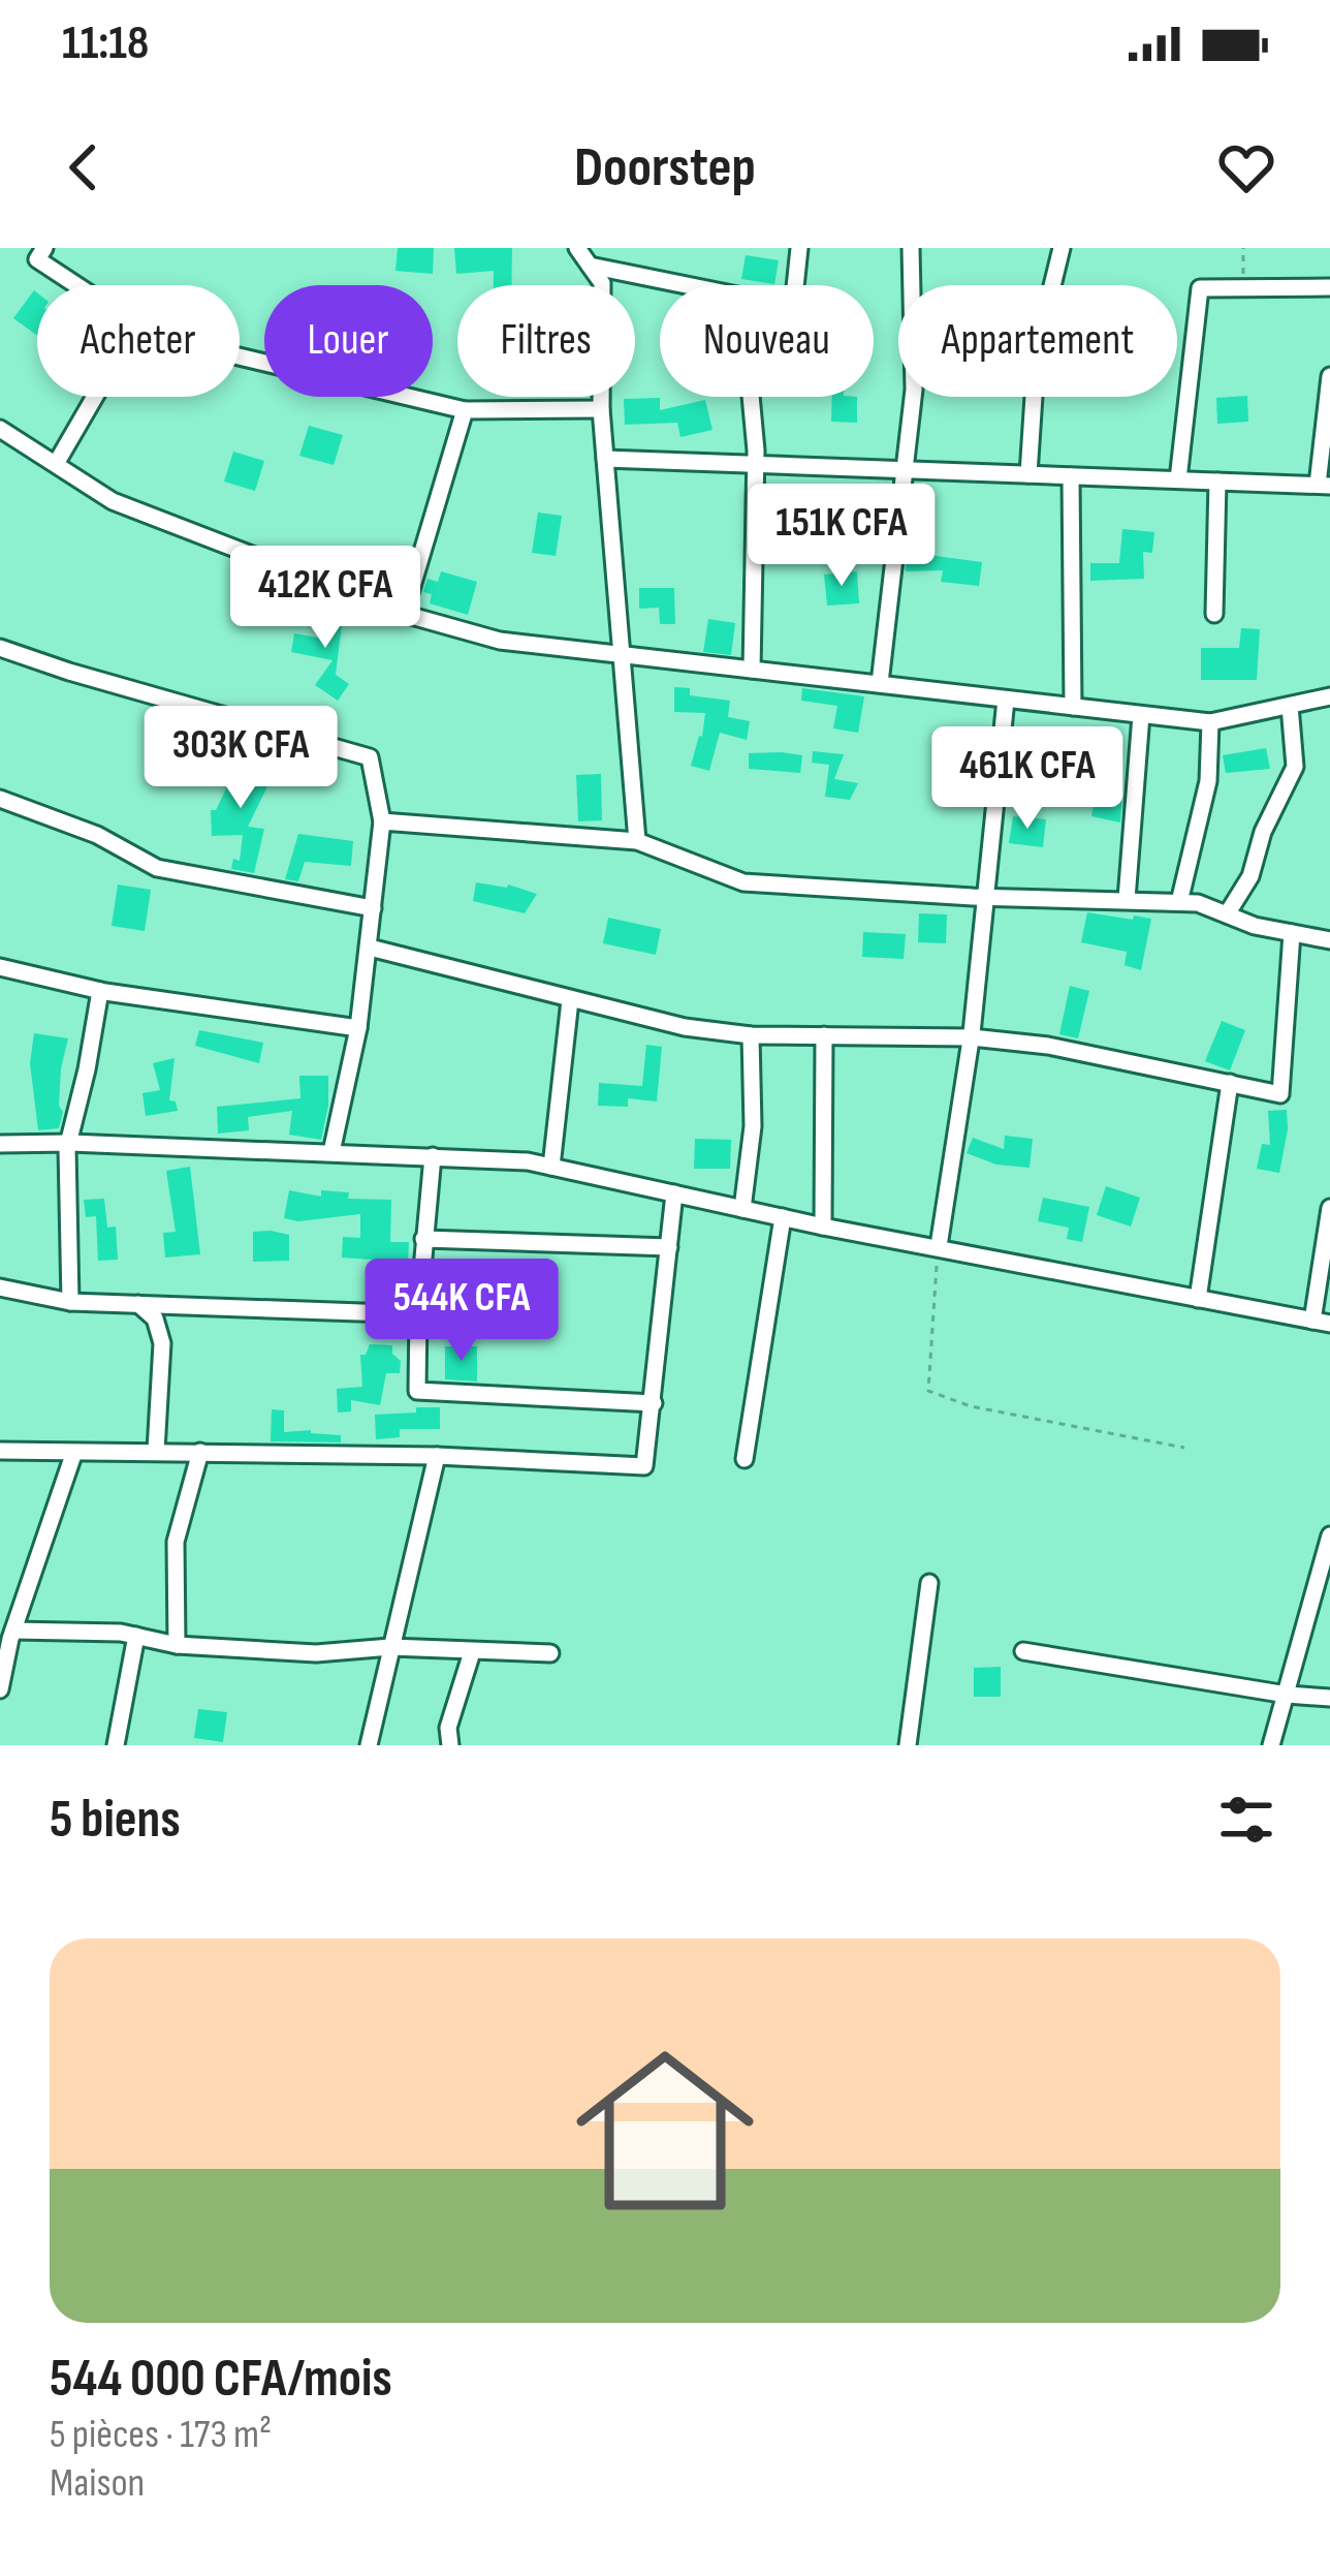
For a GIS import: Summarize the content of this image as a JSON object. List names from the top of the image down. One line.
{"page":{"status":"11:18","header":"Doorstep","chip":["Acheter","Louer","Filtres","Nouveau","Appartement"],"price":["151K CFA","412K CFA","303K CFA","461K CFA","544K CFA"],"heading":"5 biens","list":[{"name":"544 000 CFA/mois","note":"5 pièces · 173 m² · Maison"}]}}
